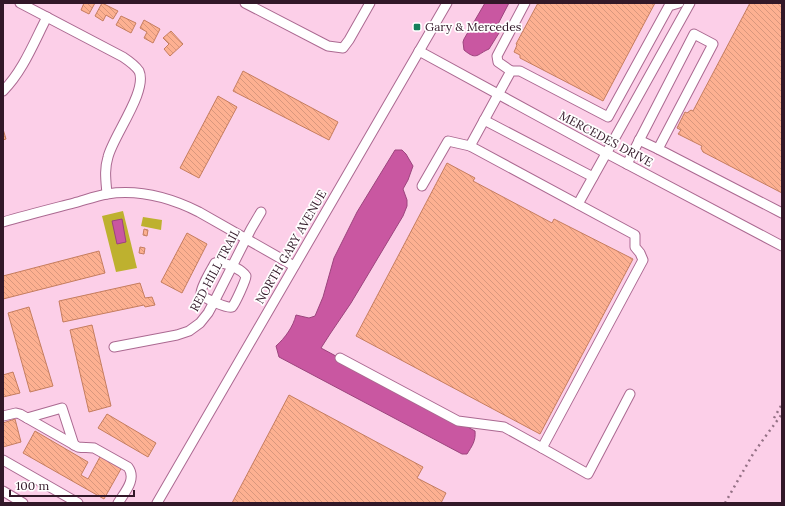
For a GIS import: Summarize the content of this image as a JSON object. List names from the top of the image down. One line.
{"streets":{"street":["MERCEDES DRIVE","NORTH GARY AVENUE","RED HILL TRAIL"]},"crossings":[["MERCEDES DRIVE","NORTH GARY AVENUE"]],"places":{"transit":["Gary & Mercedes"]},"scale_bar":"100 m"}
